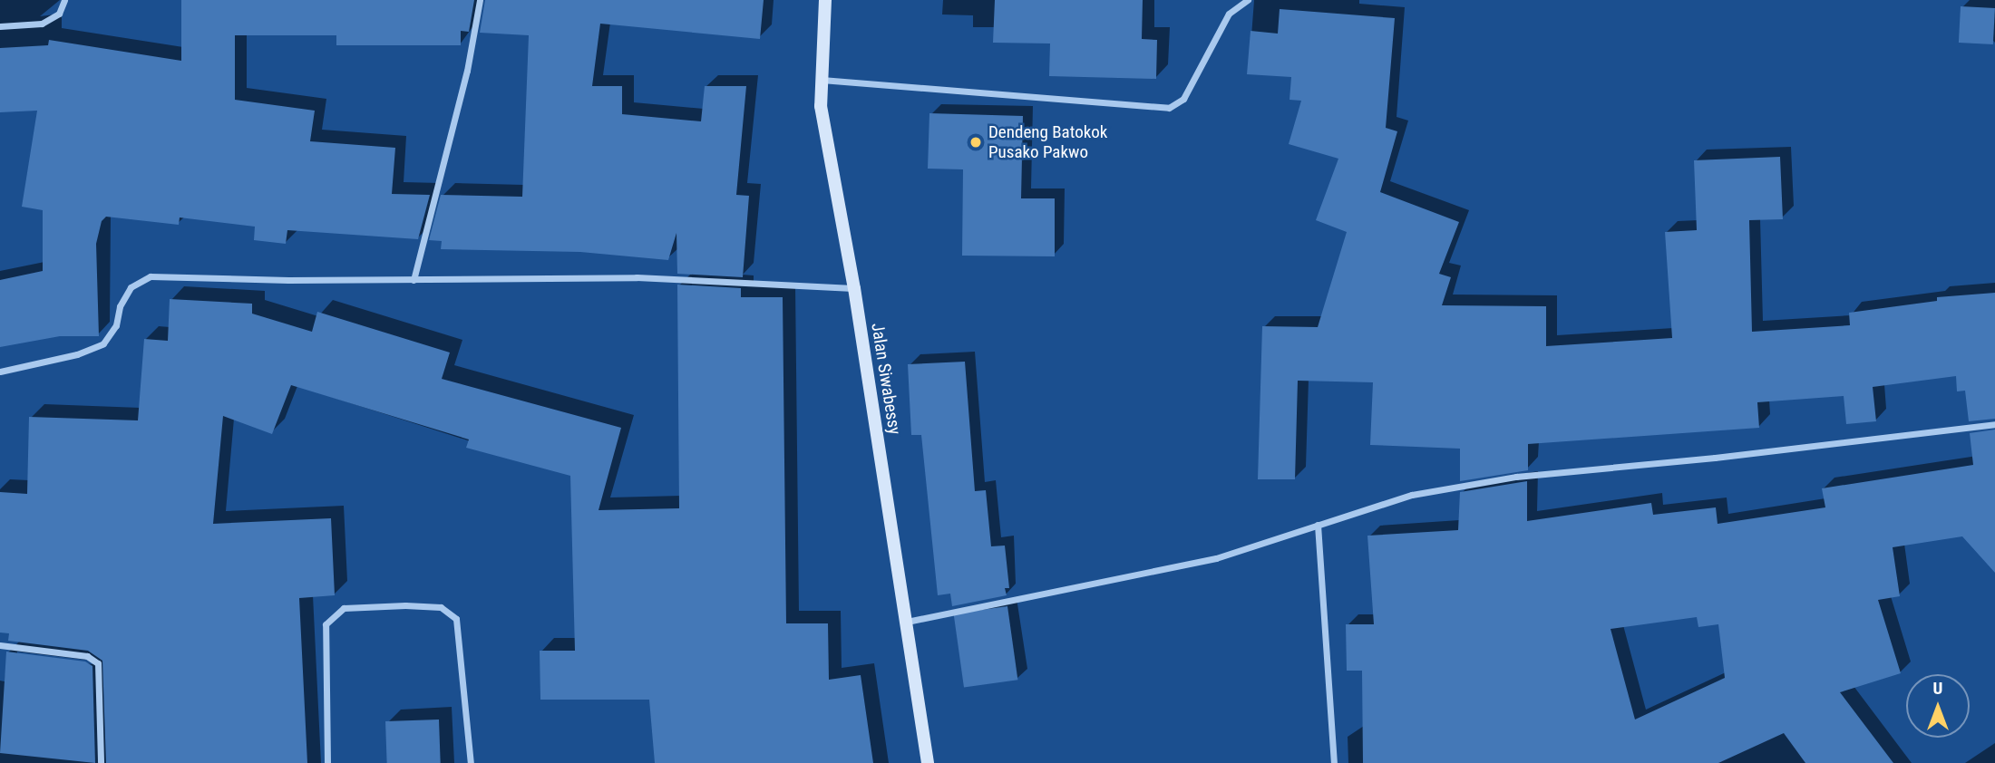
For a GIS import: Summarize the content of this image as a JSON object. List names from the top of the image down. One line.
{"streets":{"main road":["Jalan Siwabessy"]},"places":["Dendeng Batokok Pusako Pakwo"],"north":"top"}
